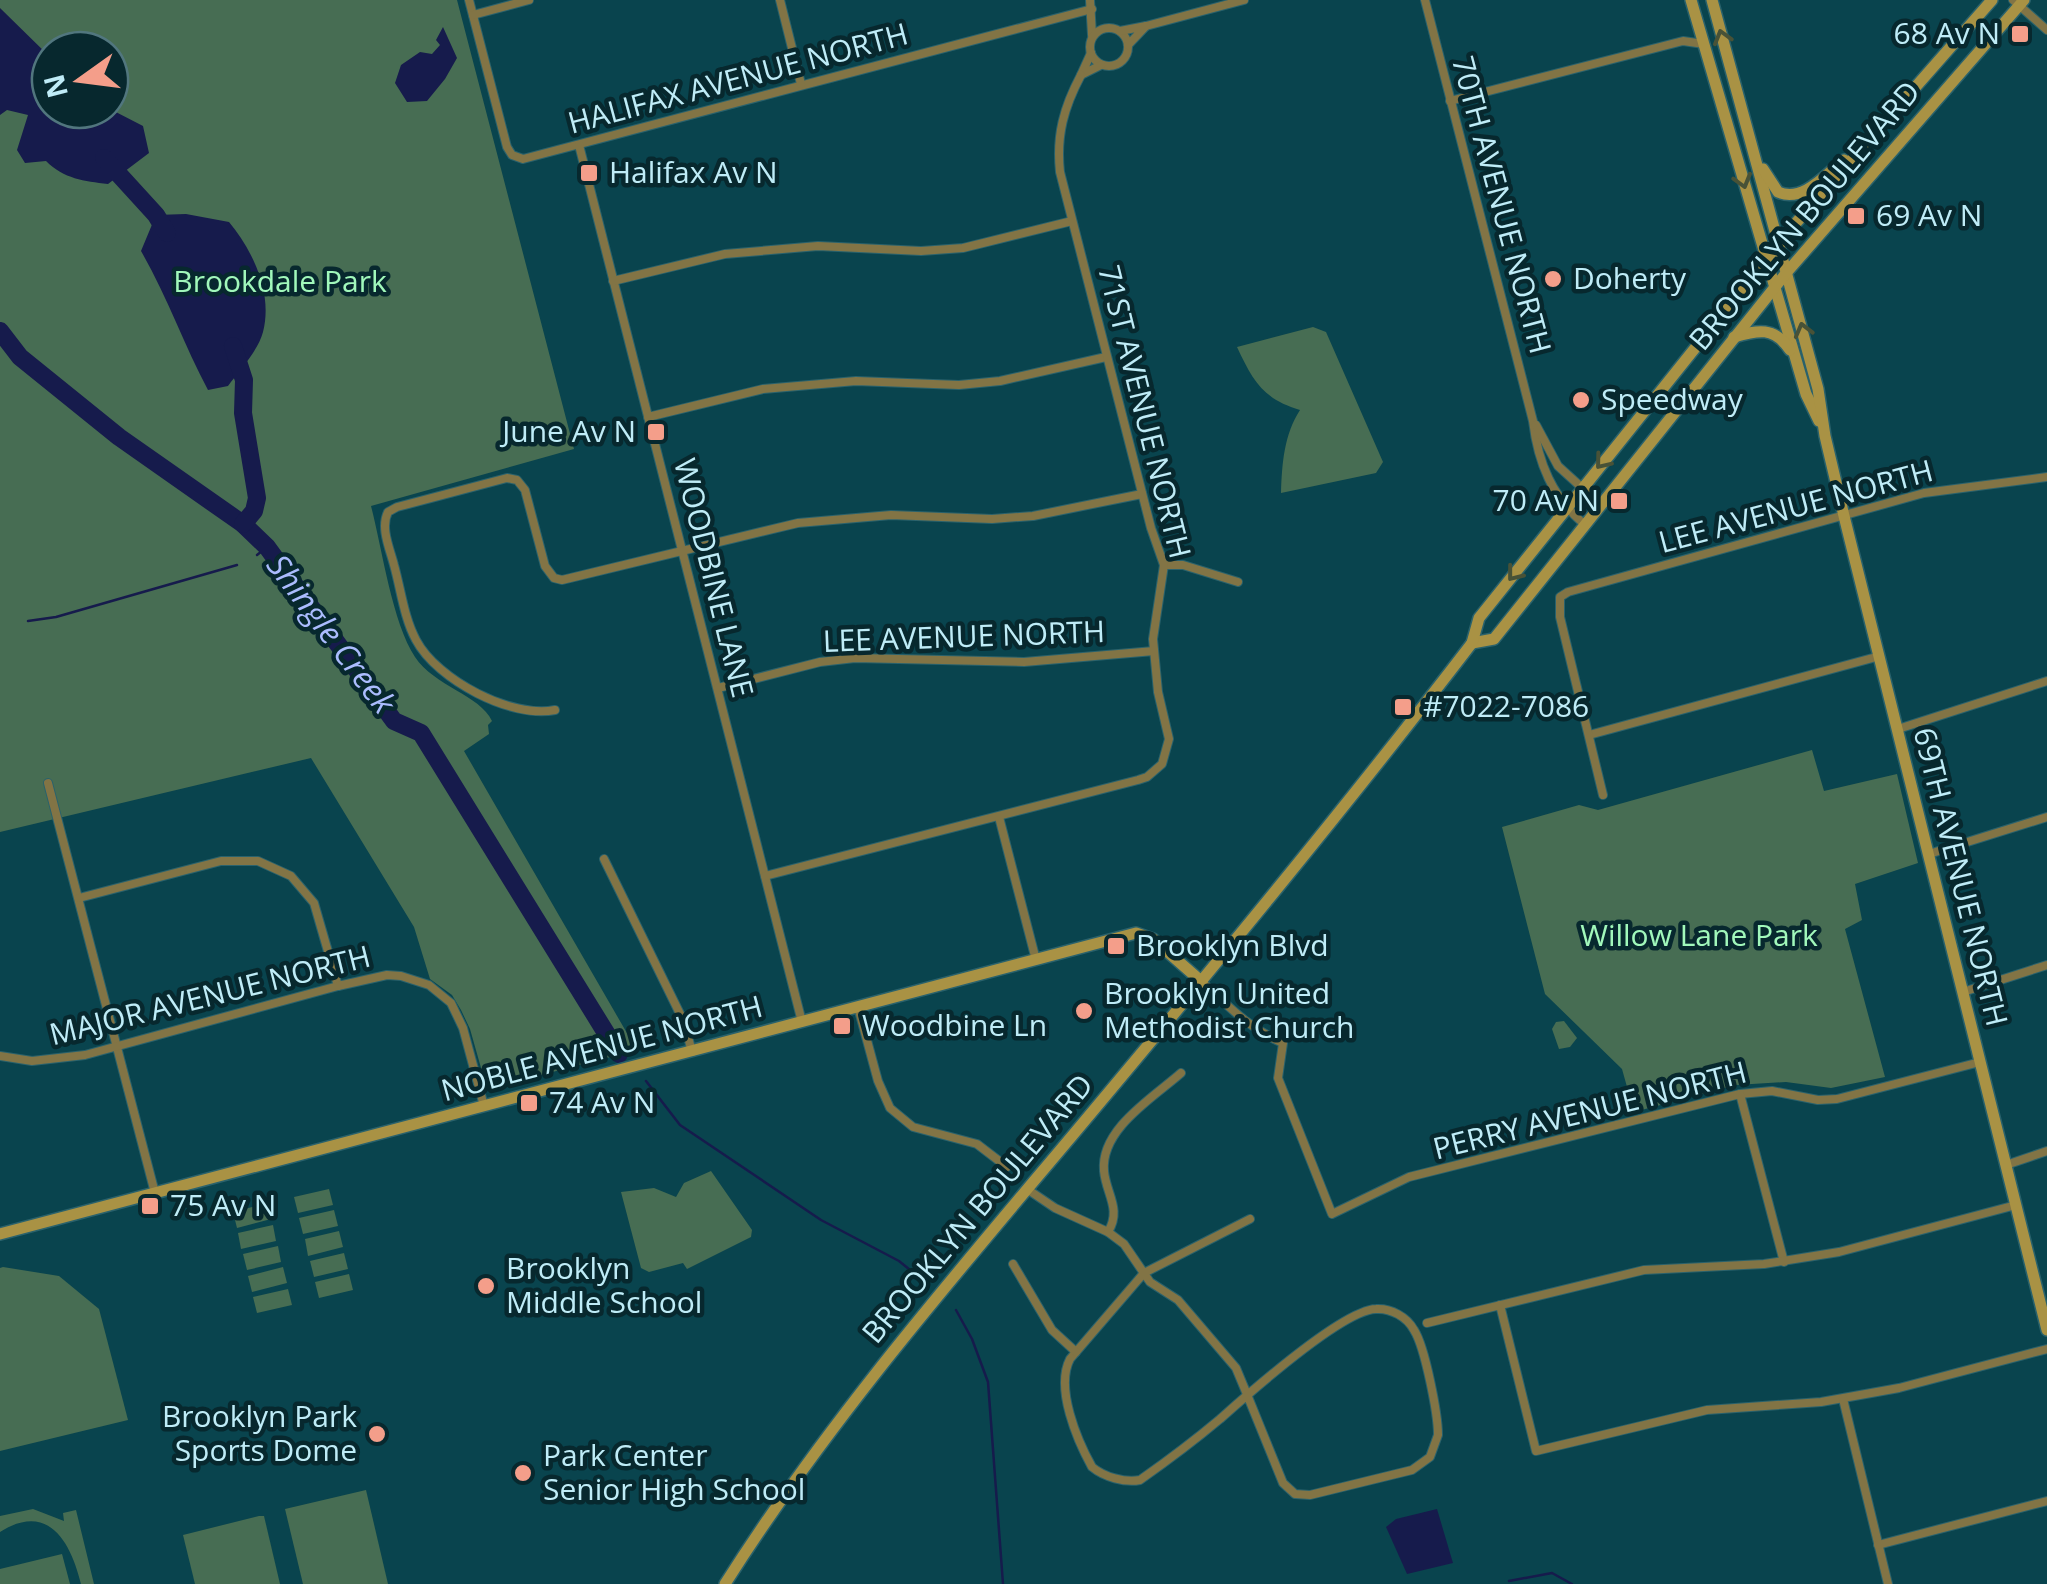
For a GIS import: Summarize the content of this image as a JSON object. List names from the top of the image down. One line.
{"streets":{"main road":["BROOKLYN BOULEVARD","69TH AVENUE NORTH","NOBLE AVENUE NORTH"],"street":["HALIFAX AVENUE NORTH","70TH AVENUE NORTH","71ST AVENUE NORTH","LEE AVENUE NORTH","WOODBINE LANE","MAJOR AVENUE NORTH","PERRY AVENUE NORTH"]},"crossings":[["HALIFAX AVENUE NORTH","WOODBINE LANE"],["70TH AVENUE NORTH","BROOKLYN BOULEVARD"],["BROOKLYN BOULEVARD","69TH AVENUE NORTH"],["BROOKLYN BOULEVARD","NOBLE AVENUE NORTH"],["BROOKLYN BOULEVARD","PERRY AVENUE NORTH"],["71ST AVENUE NORTH","LEE AVENUE NORTH"],["LEE AVENUE NORTH","WOODBINE LANE"],["LEE AVENUE NORTH","69TH AVENUE NORTH"],["WOODBINE LANE","NOBLE AVENUE NORTH"],["69TH AVENUE NORTH","PERRY AVENUE NORTH"],["MAJOR AVENUE NORTH","NOBLE AVENUE NORTH"],["NOBLE AVENUE NORTH","PERRY AVENUE NORTH"]],"water":["Shingle Creek"],"parks":["Brookdale Park","Willow Lane Park"],"places":{"transit":["68 Av N","Halifax Av N","69 Av N","June Av N","70 Av N","#7022-7086","Brooklyn Blvd","Woodbine Ln","74 Av N","75 Av N"],"other":["Doherty","Speedway","Brooklyn United Methodist Church","Brooklyn Middle School","Brooklyn Park Sports Dome","Park Center Senior High School"]},"north":"left"}
